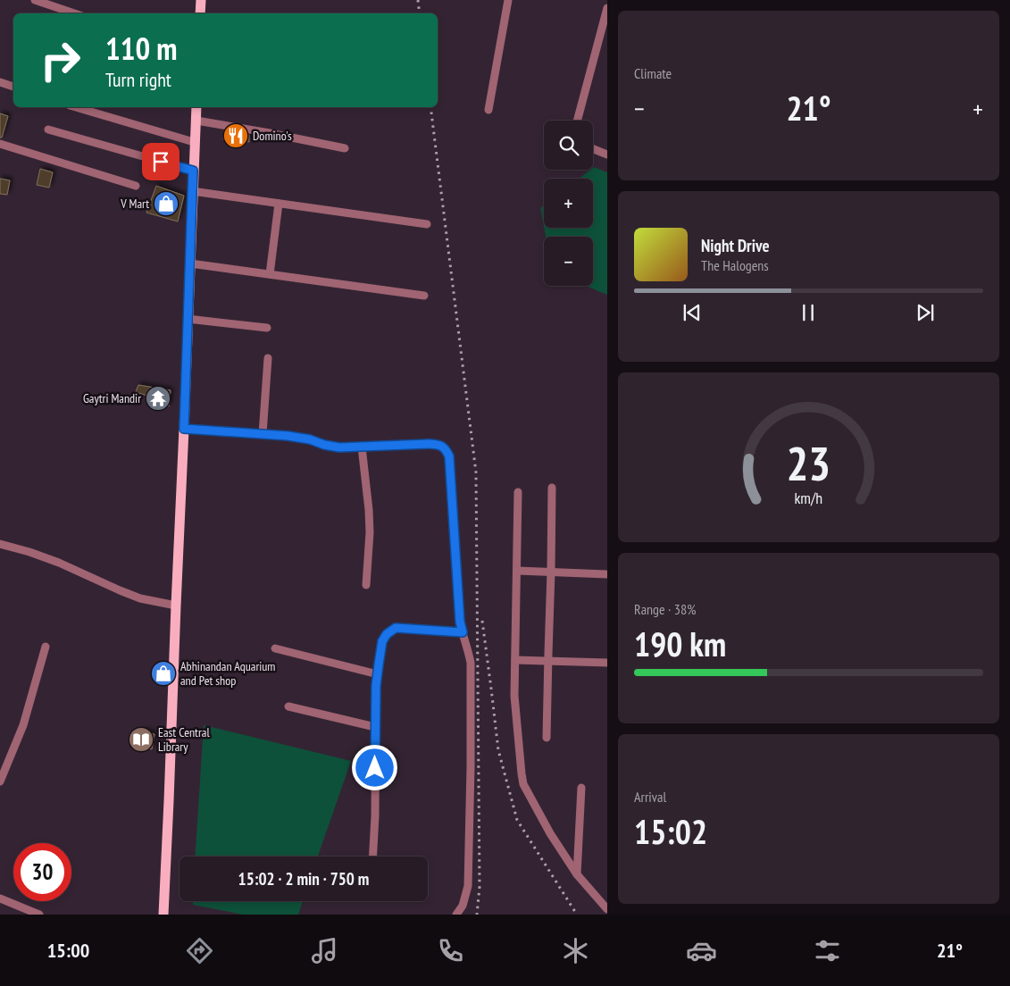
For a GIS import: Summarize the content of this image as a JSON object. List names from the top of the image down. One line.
{"places":{"restaurant":["Domino's"],"shop":["V Mart","Abhinandan Aquarium and Pet shop"],"temple":["Gaytri Mandir"],"library":["East Central Library"]},"page":{"tile":["Climate",["Range · 38%","190 km"],["Arrival","15:02"]],"turn":["110 m","Turn right"],"heat":["−","21°","+"],"map_buttons":["+","−"],"song":["Night Drive","The Halogens"],"limit":"30","trip":"15:02 · 2 min · 750 m","tabs":["15:00","21°"],"gauge":["23","km/h"]}}
